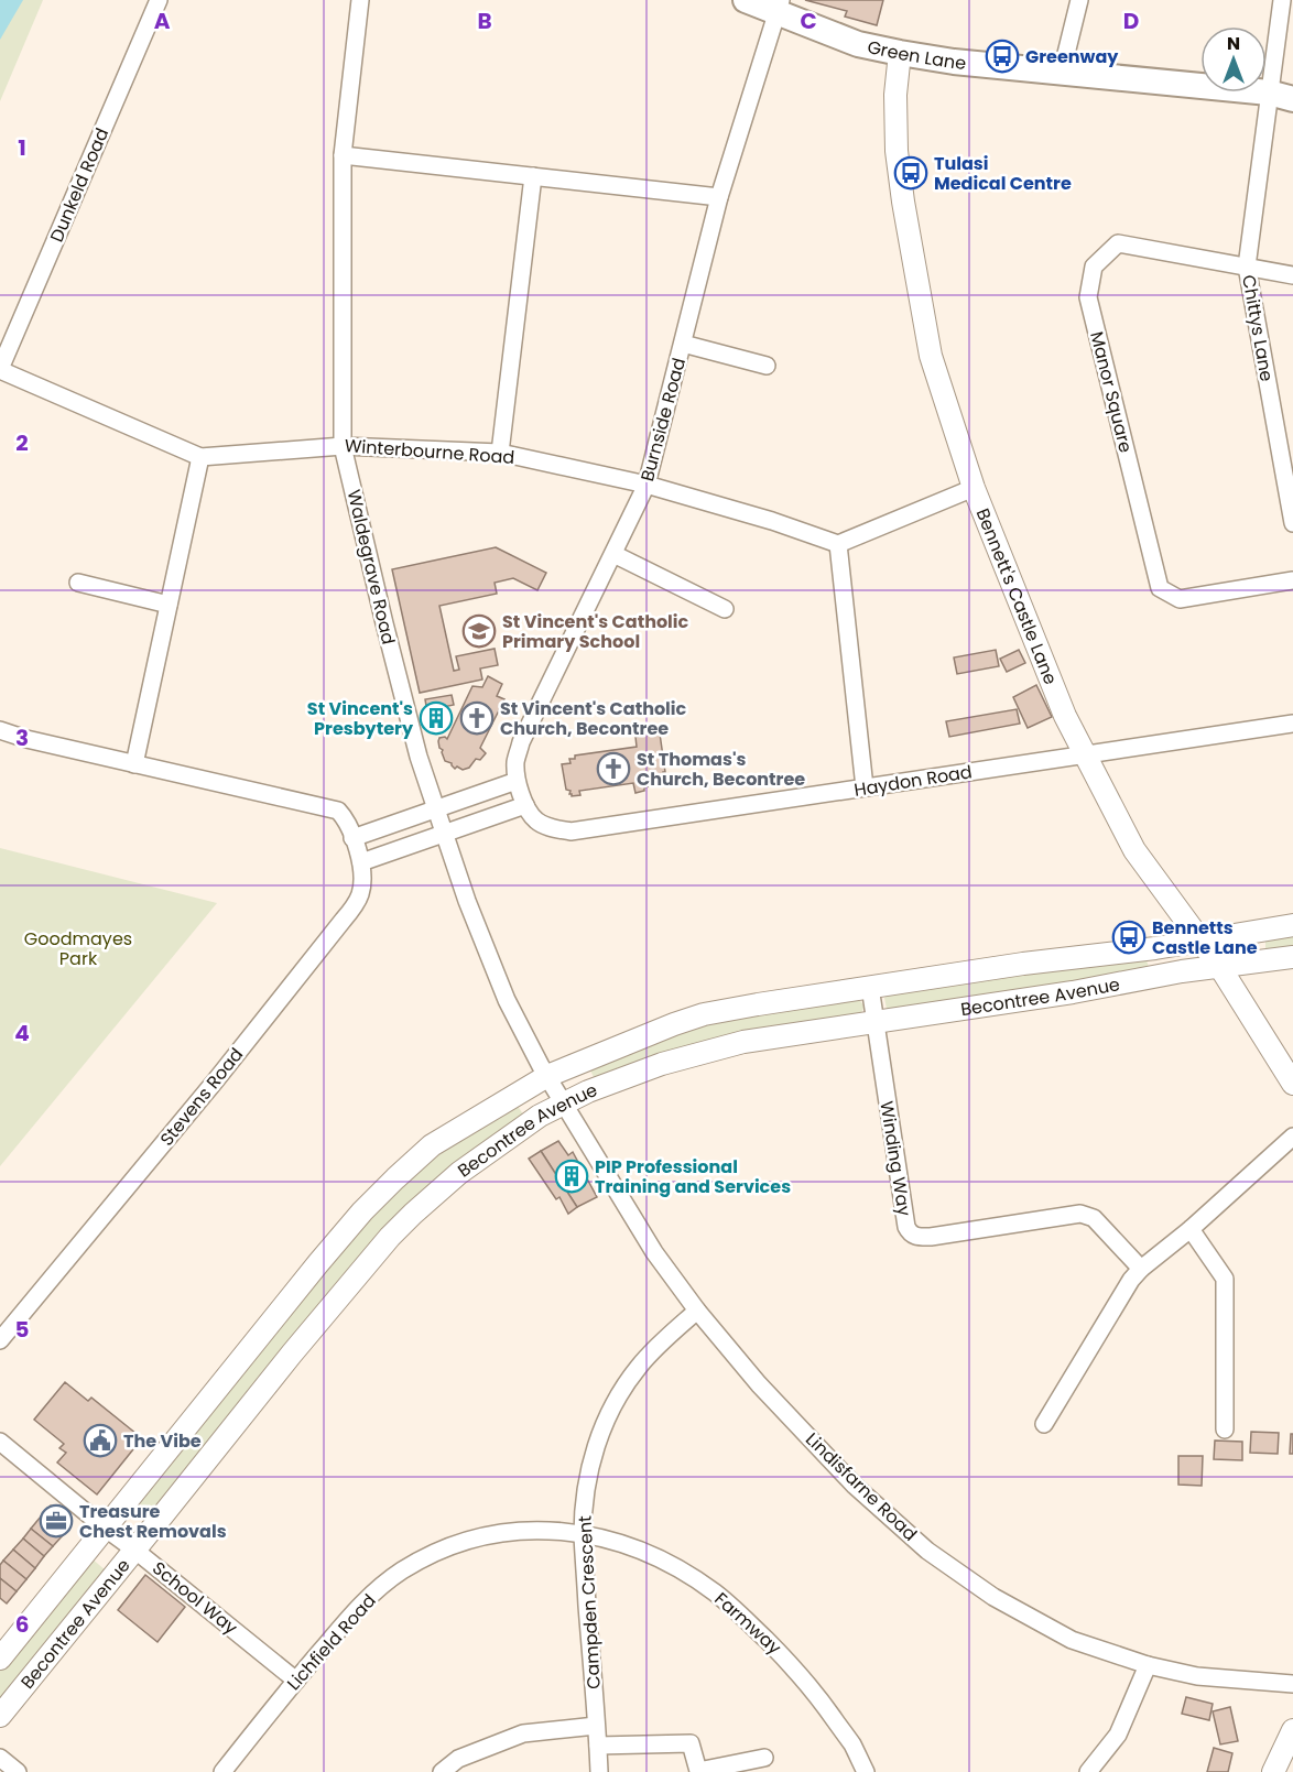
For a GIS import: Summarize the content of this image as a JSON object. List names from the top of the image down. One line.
{"streets":{"main road":["Green Lane"],"street":["Dunkeld Road","Chittys Lane","Manor Square","Burnside Road","Winterbourne Road","Waldegrave Road","Bennett's Castle Lane","Haydon Road","Becontree Avenue","Stevens Road","Winding Way","Lindisfarne Road","School Way","Campden Crescent","Farmway","Lichfield Road"]},"crossings":[["Green Lane","Chittys Lane"],["Green Lane","Burnside Road"],["Green Lane","Bennett's Castle Lane"],["Dunkeld Road","Winterbourne Road"],["Chittys Lane","Manor Square"],["Burnside Road","Winterbourne Road"],["Burnside Road","Haydon Road"],["Winterbourne Road","Waldegrave Road"],["Waldegrave Road","Becontree Avenue"],["Waldegrave Road","Lindisfarne Road"],["Bennett's Castle Lane","Haydon Road"],["Bennett's Castle Lane","Becontree Avenue"],["Becontree Avenue","Winding Way"],["Becontree Avenue","Lindisfarne Road"],["Becontree Avenue","School Way"],["Lindisfarne Road","Campden Crescent"],["School Way","Lichfield Road"],["Campden Crescent","Farmway"],["Campden Crescent","Lichfield Road"],["Farmway","Lichfield Road"]],"parks":["Goodmayes Park"],"places":{"bus stop":["Greenway","Tulasi Medical Centre","Bennetts Castle Lane"],"school or university":["St Vincent's Catholic Primary School"],"building":["St Vincent's Presbytery","PIP Professional Training and Services"],"church":["St Vincent's Catholic Church, Becontree","St Thomas's Church, Becontree"],"public building":["The Vibe"],"office":["Treasure Chest Removals"]},"north":"top","grid":{"columns":["A","B","C","D"],"rows":["1","2","3","4","5","6"]}}
